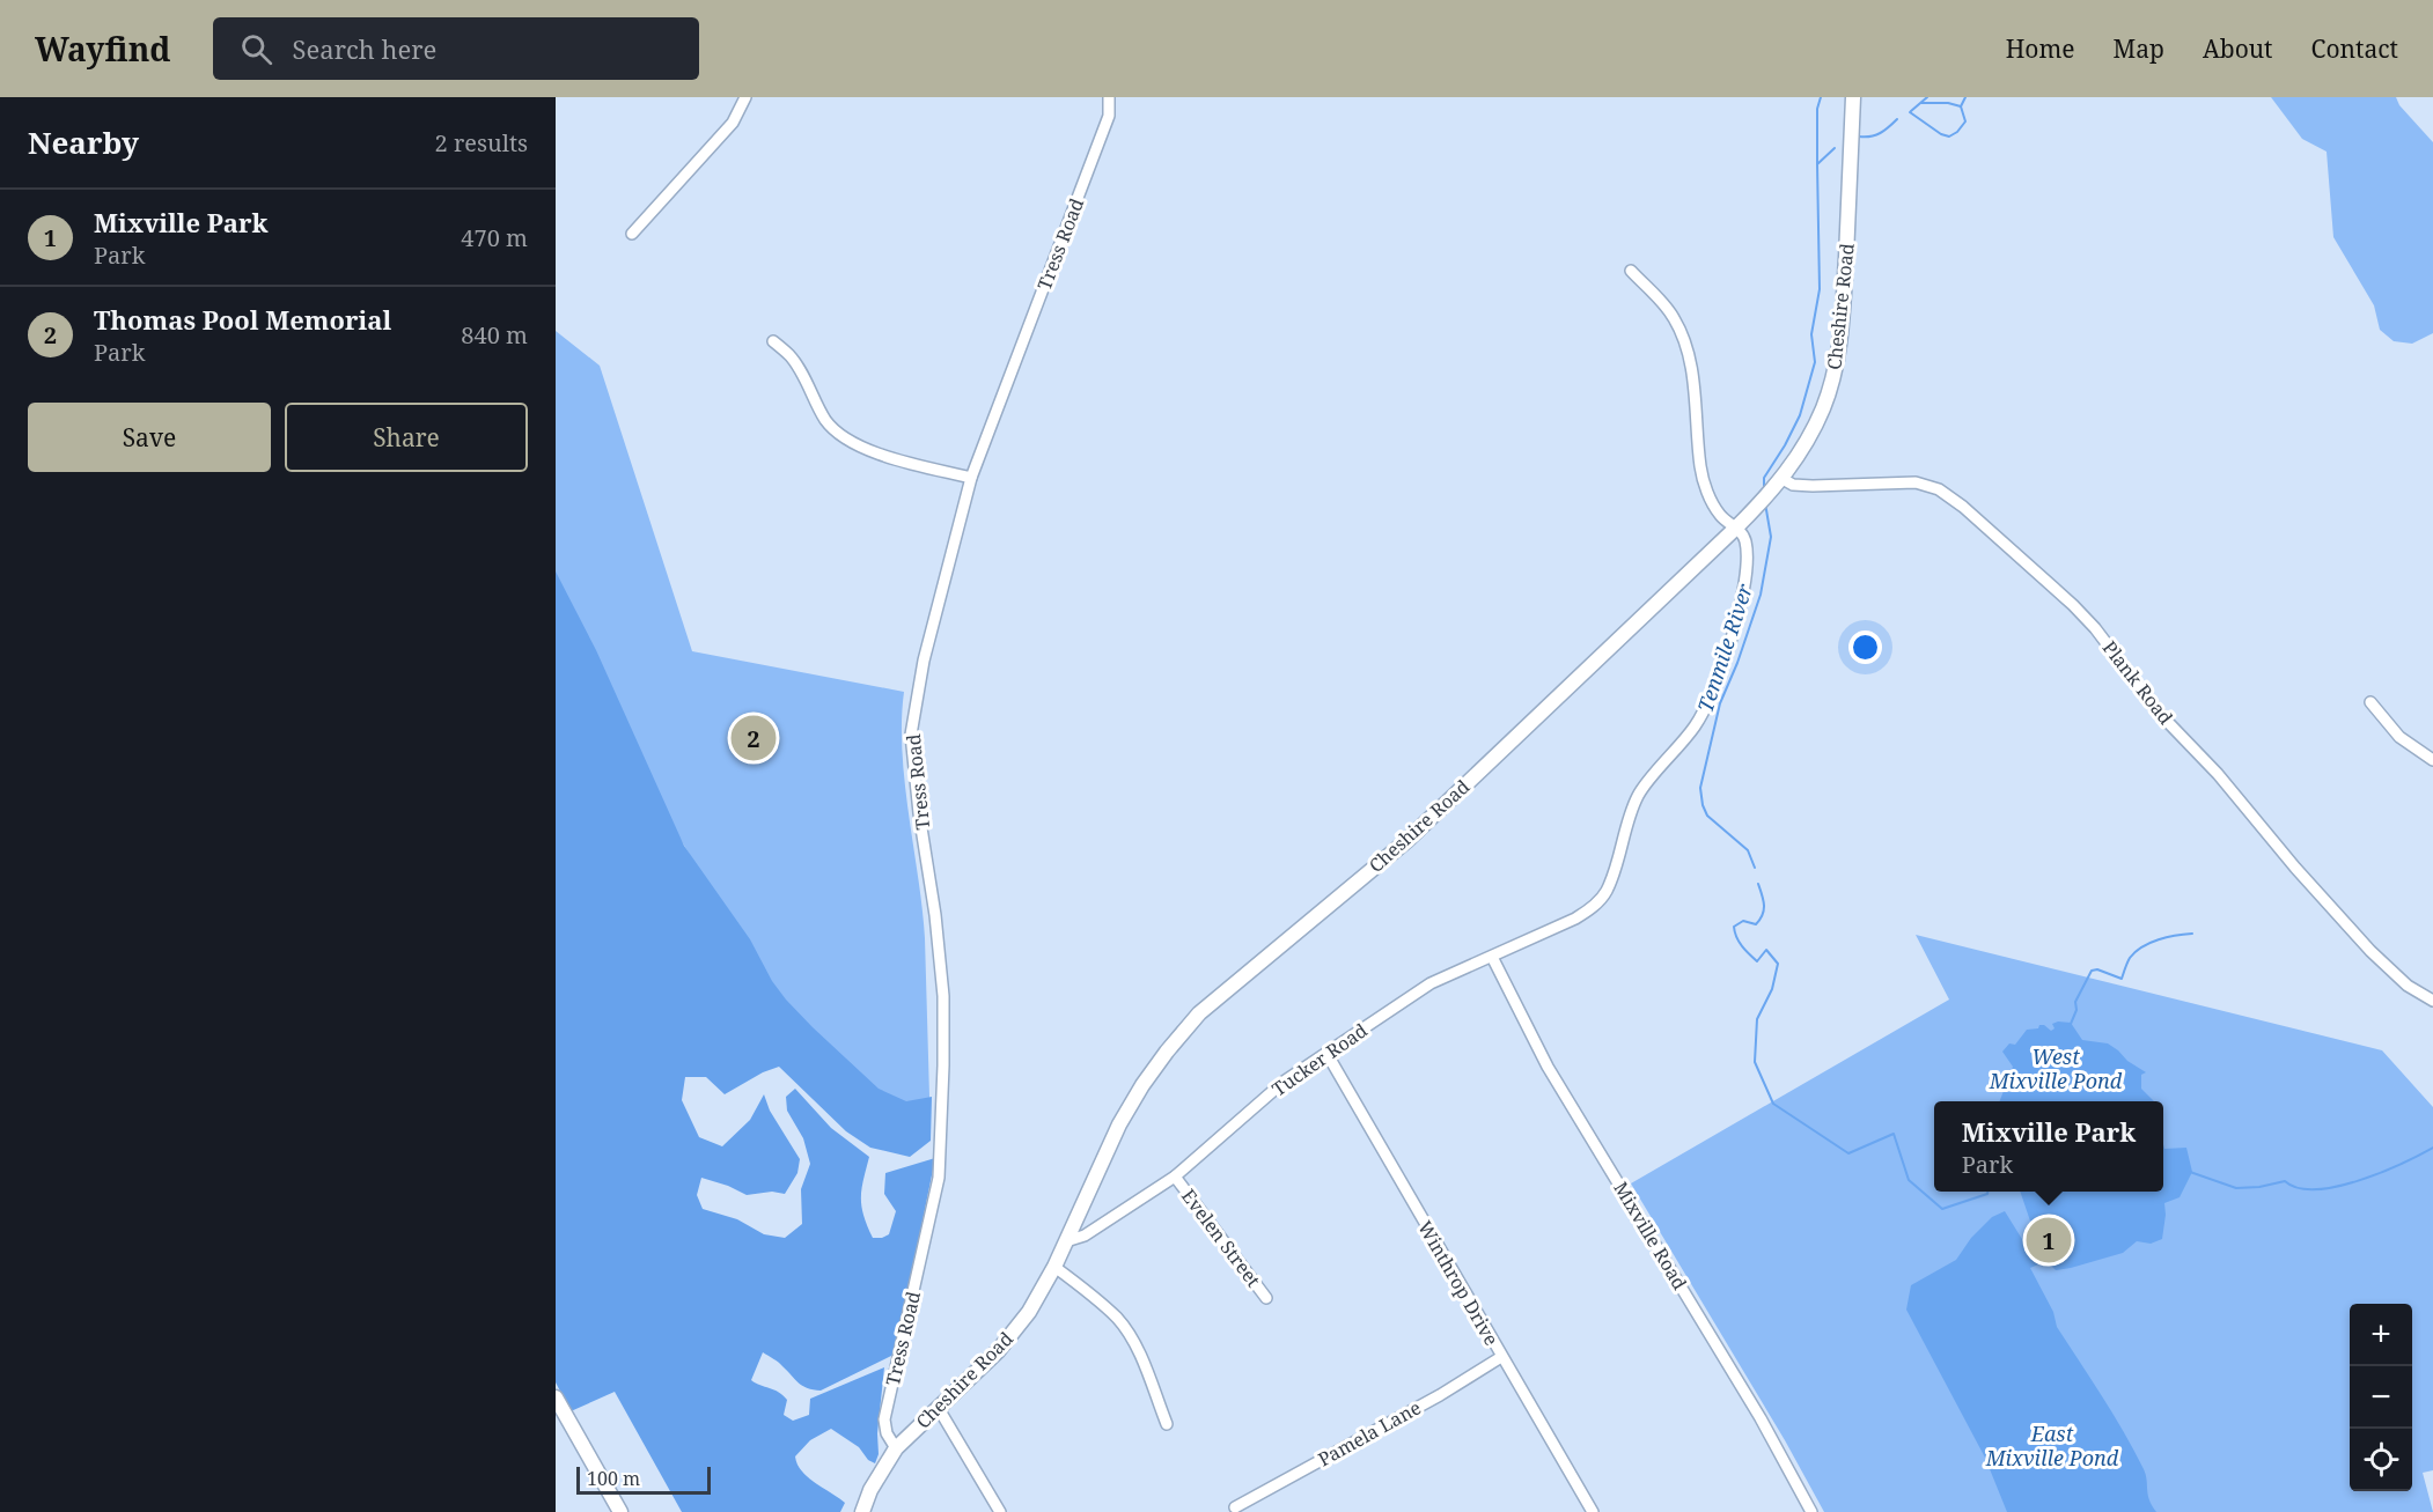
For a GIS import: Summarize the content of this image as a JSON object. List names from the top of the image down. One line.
{"streets":{"main road":["Cheshire Road"],"street":["Tress Road","Plank Road","Tucker Road","Mixville Road","Evelen Street","Winthrop Drive","Pamela Lane"]},"crossings":[["Tress Road","Cheshire Road"],["Cheshire Road","Plank Road"],["Cheshire Road","Tucker Road"],["Tucker Road","Mixville Road"],["Tucker Road","Evelen Street"],["Tucker Road","Winthrop Drive"],["Winthrop Drive","Pamela Lane"]],"water":["Tenmile River","West Mixville Pond","East Mixville Pond"],"scale_bar":"100 m","page":{"header":"Wayfind","search":"Search here","nav":["Home","Map","About","Contact"],"heading":["Nearby","2 results"],"list":[{"mark":"1","name":"Mixville Park","note":"Park","value":"470 m"},{"mark":"2","name":"Thomas Pool Memorial","note":"Park","value":"840 m"}],"buttons":["Save","Share"],"pins":["2","1"],"popup":["Mixville Park","Park"],"map_buttons":["+","−"],"scale":"100 m"}}
